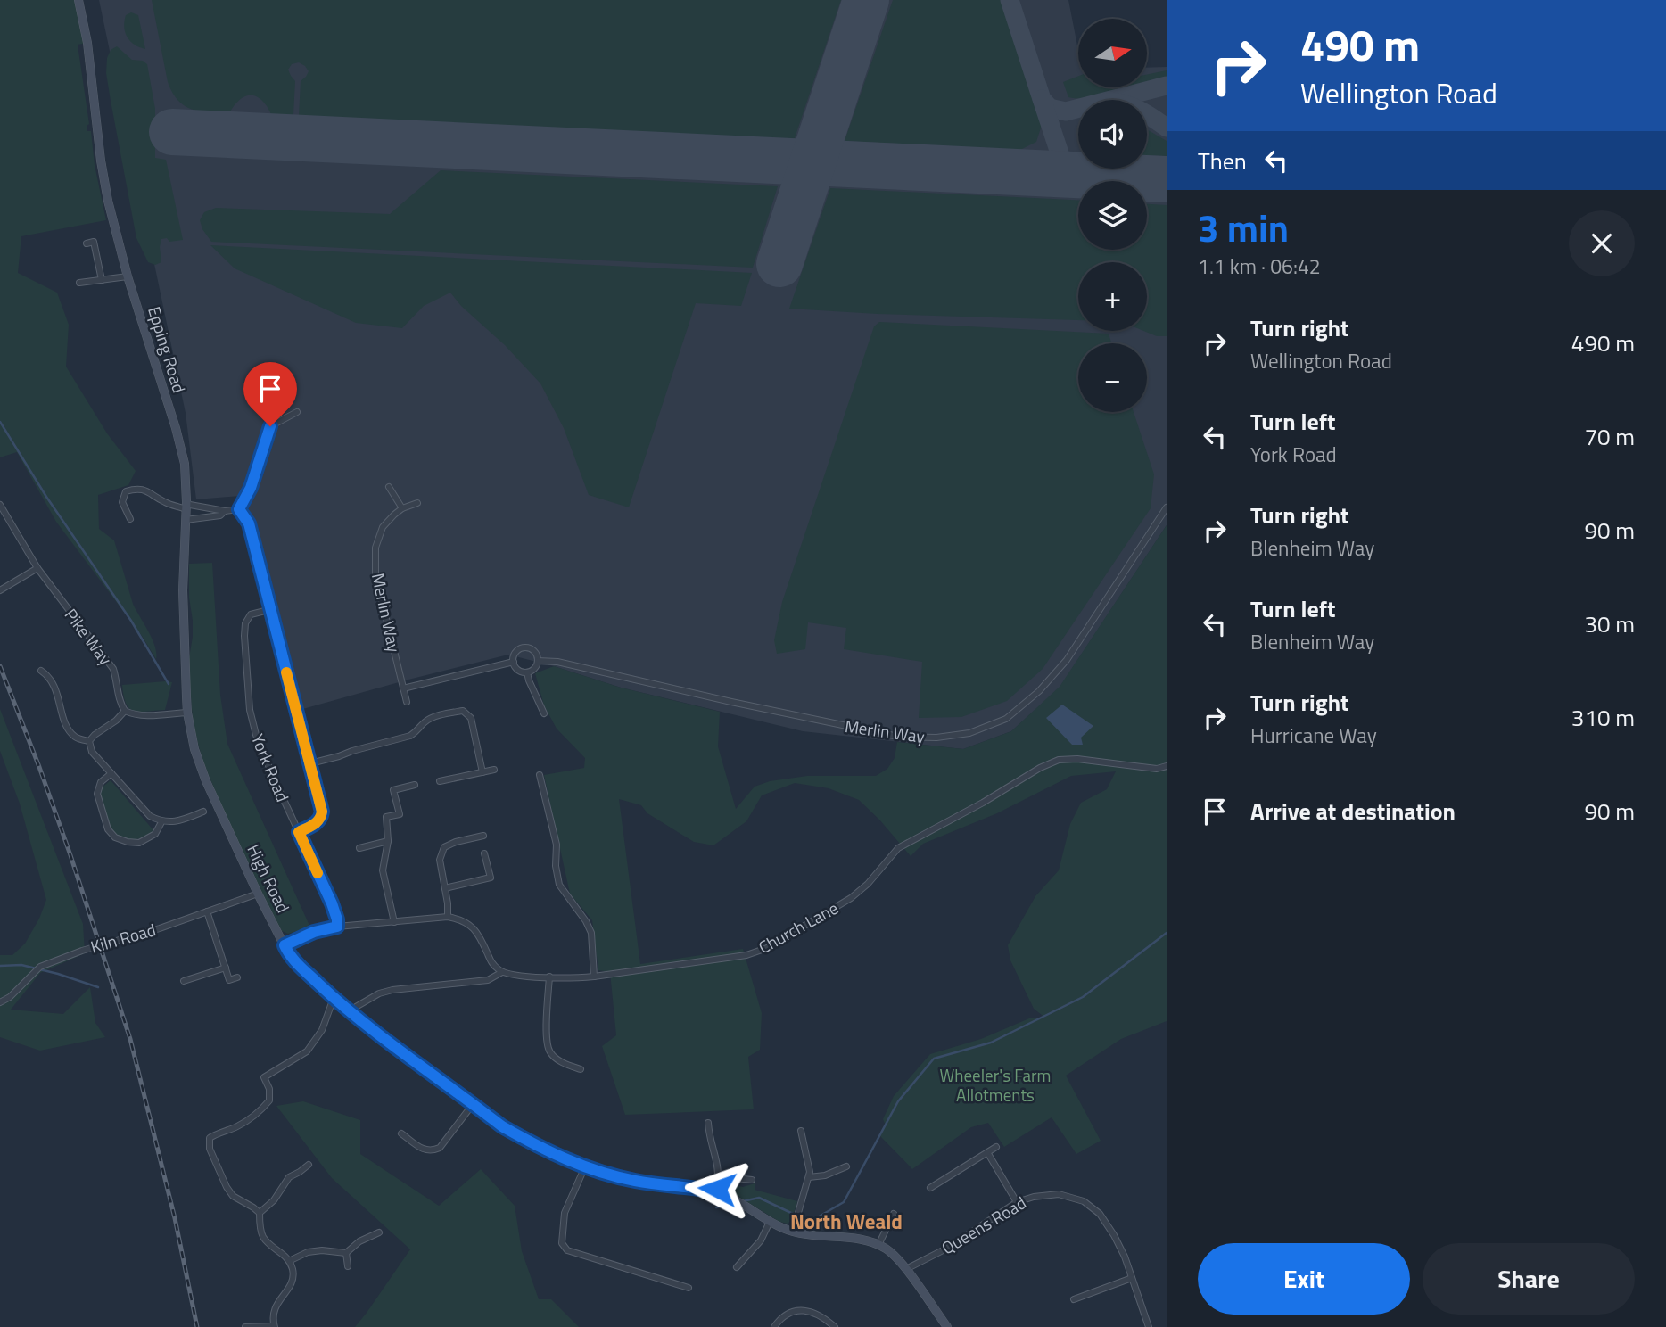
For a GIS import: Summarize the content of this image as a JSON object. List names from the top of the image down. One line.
{"streets":{"main road":["Epping Road","High Road"],"street":["Merlin Way","Pike Way","York Road","Church Lane","Kiln Road","Queens Road"]},"crossings":[["Epping Road","High Road"],["High Road","Kiln Road"],["High Road","Queens Road"]],"districts":["North Weald"],"parks":["Wheeler's Farm Allotments"],"north":"right","page":{"turn":["490 m","Wellington Road"],"map_buttons":["+","−"],"then":"Then","heading":["3 min","1.1 km · 06:42"],"list":[{"name":"Turn right","note":"Wellington Road","value":"490 m"},{"name":"Turn left","note":"York Road","value":"70 m"},{"name":"Turn right","note":"Blenheim Way","value":"90 m"},{"name":"Turn left","note":"Blenheim Way","value":"30 m"},{"name":"Turn right","note":"Hurricane Way","value":"310 m"},{"name":"Arrive at destination","value":"90 m"}],"buttons":["Exit","Share"]}}
